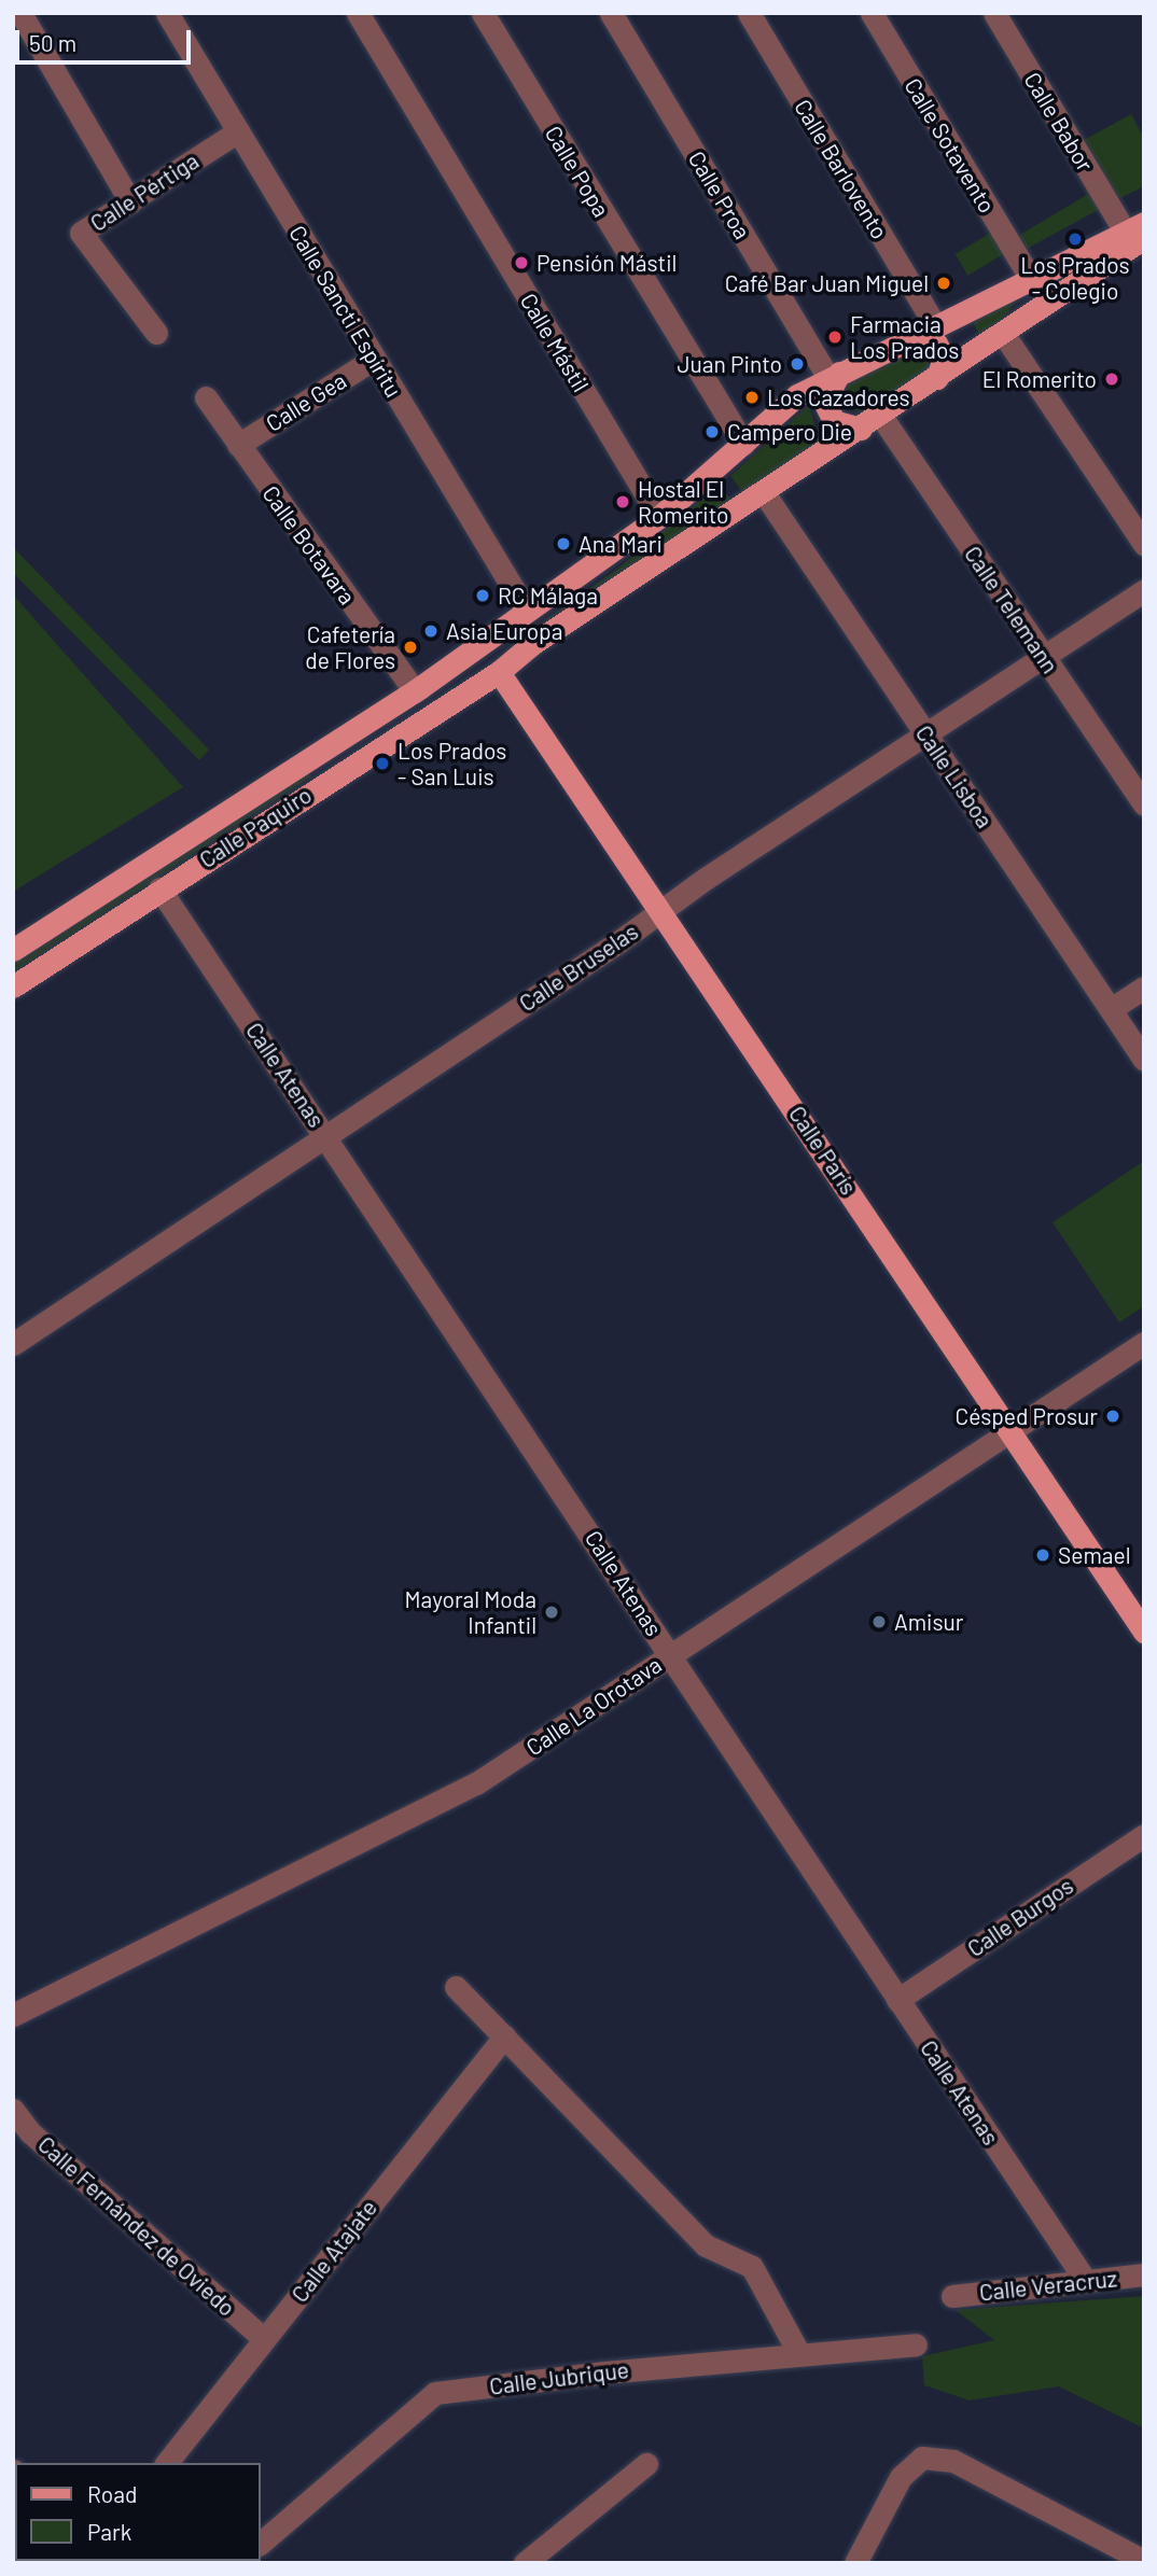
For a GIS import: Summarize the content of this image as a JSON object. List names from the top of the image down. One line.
{"streets":{"main road":["Calle Paquiro","Calle París"],"street":["Calle Babor","Calle Sotavento","Calle Barlovento","Calle Popa","Calle Pértiga","Calle Proa","Calle Sancti Espíritu","Calle Mástil","Calle Gea","Calle Botavara","Calle Telemann","Calle Lisboa","Calle Bruselas","Calle Atenas","Calle La Orotava","Calle Burgos","Calle Fernández de Oviedo","Calle Atajate","Calle Veracruz","Calle Jubrique"]},"crossings":[["Calle Babor","Calle Paquiro"],["Calle Sotavento","Calle Paquiro"],["Calle Barlovento","Calle Paquiro"],["Calle Popa","Calle Paquiro"],["Calle Pértiga","Calle Sancti Espíritu"],["Calle Proa","Calle Paquiro"],["Calle Sancti Espíritu","Calle Gea"],["Calle Sancti Espíritu","Calle Paquiro"],["Calle Mástil","Calle Paquiro"],["Calle Gea","Calle Botavara"],["Calle Botavara","Calle Paquiro"],["Calle Telemann","Calle Paquiro"],["Calle Telemann","Calle Bruselas"],["Calle Lisboa","Calle Paquiro"],["Calle Lisboa","Calle Bruselas"],["Calle Paquiro","Calle Atenas"],["Calle Paquiro","Calle París"],["Calle Bruselas","Calle Atenas"],["Calle Bruselas","Calle París"],["Calle Atenas","Calle La Orotava"],["Calle Atenas","Calle Burgos"],["Calle Atenas","Calle Veracruz"],["Calle París","Calle La Orotava"],["Calle Fernández de Oviedo","Calle Atajate"]],"places":["Los Prados - Colegio","Pensión Mástil","Café Bar Juan Miguel","Farmacia Los Prados","Juan Pinto","El Romerito","Los Cazadores","Campero Die","Hostal El Romerito","Ana Mari","RC Málaga","Asia Europa","Cafetería de Flores","Los Prados - San Luis","Césped Prosur","Semael","Mayoral Moda Infantil","Amisur"],"legend":["Road","Park"],"scale_bar":"50 m"}
